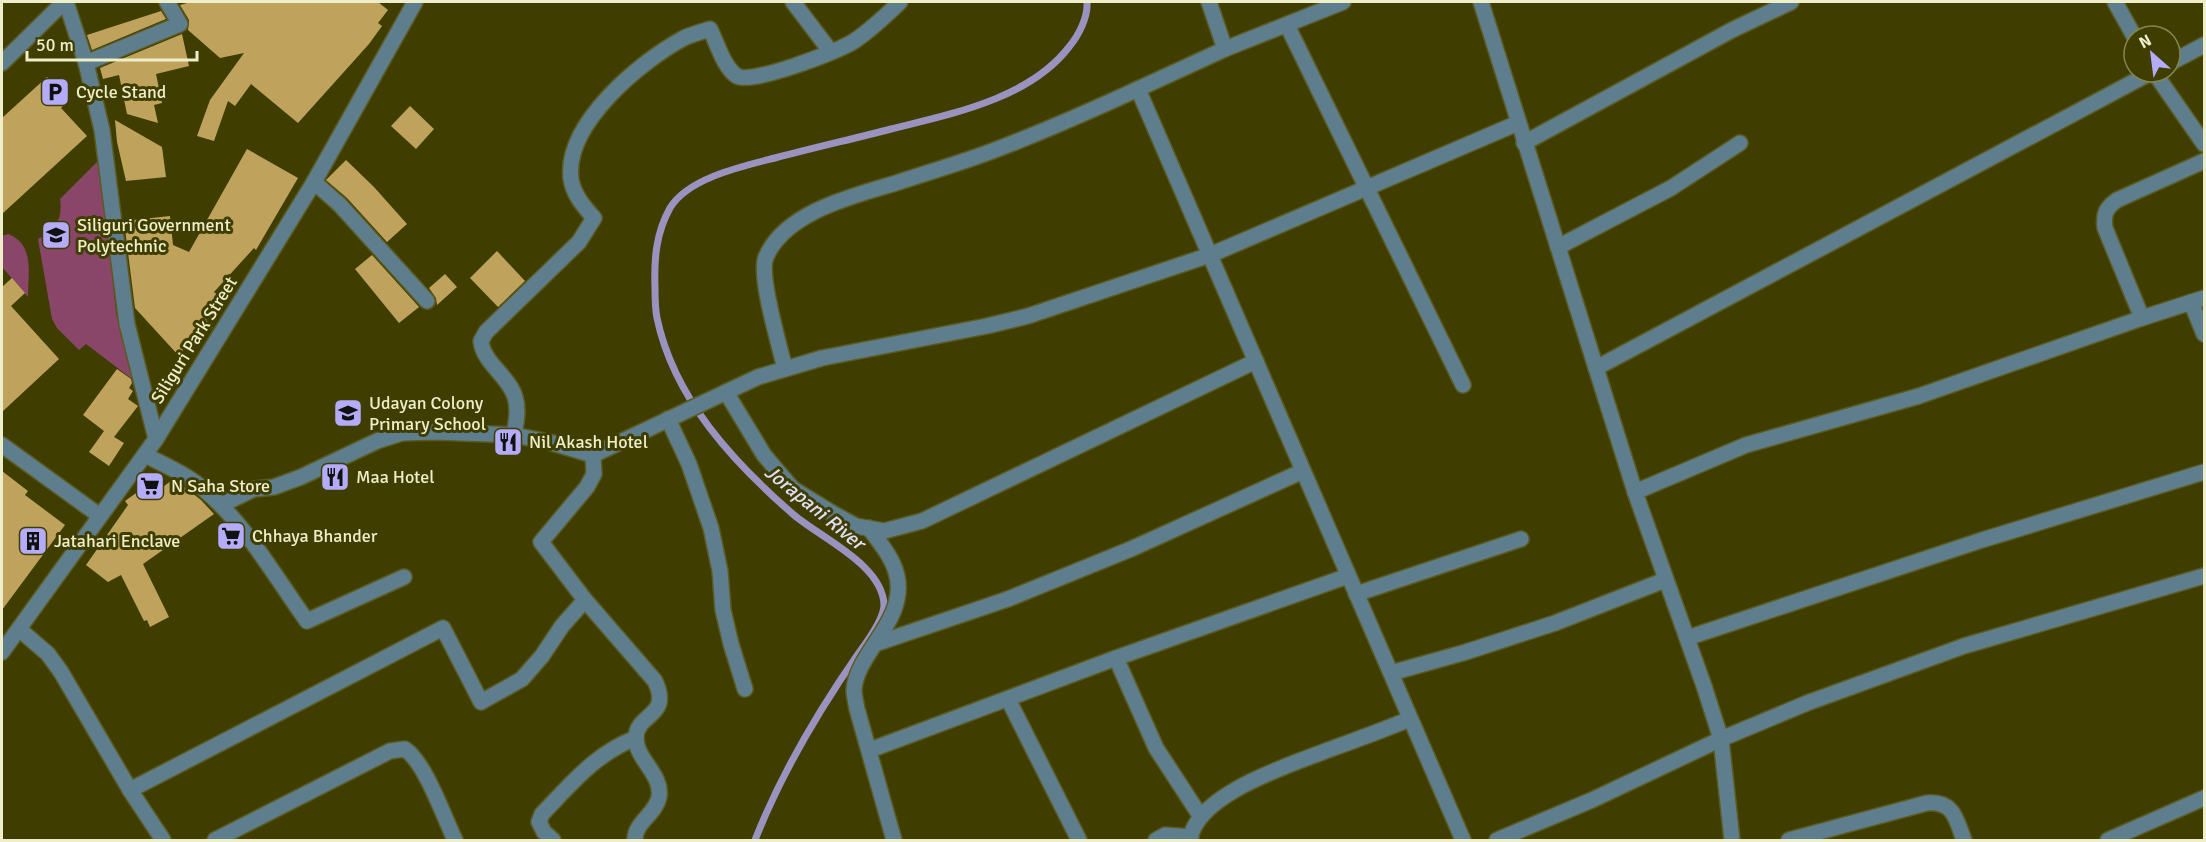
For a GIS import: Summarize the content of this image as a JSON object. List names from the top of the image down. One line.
{"streets":{"street":["Siliguri Park Street"]},"water":["Jorapani River"],"places":{"parking":["Cycle Stand"],"school or university":["Siliguri Government Polytechnic","Udayan Colony Primary School"],"restaurant":["Nil Akash Hotel","Maa Hotel"],"supermarket":["N Saha Store","Chhaya Bhander"],"building":["Jatahari Enclave"]},"scale_bar":"50 m","north":"top left"}
